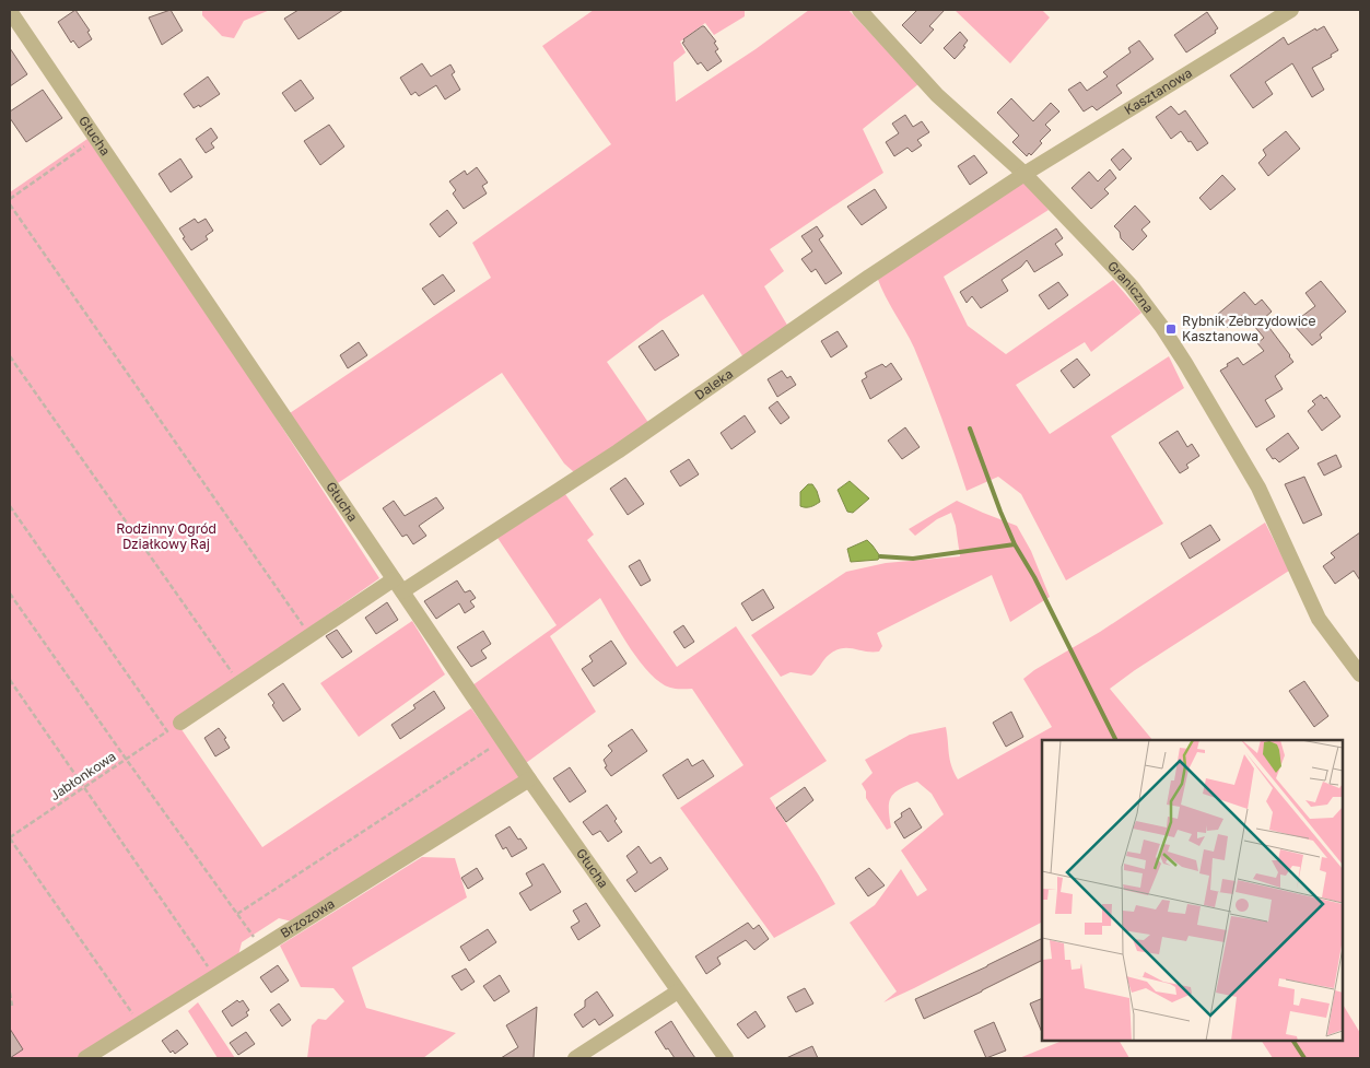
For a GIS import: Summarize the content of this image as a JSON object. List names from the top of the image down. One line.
{"streets":{"street":["Kasztanowa","Głucha","Graniczna","Daleka","Brzozowa"],"path":["Jabłonkowa"]},"crossings":[["Kasztanowa","Graniczna"],["Kasztanowa","Daleka"],["Głucha","Daleka"],["Głucha","Brzozowa"],["Graniczna","Daleka"]],"parks":["Rodzinny Ogród Działkowy Raj"],"places":{"transit":["Rybnik Zebrzydowice Kasztanowa"]}}
